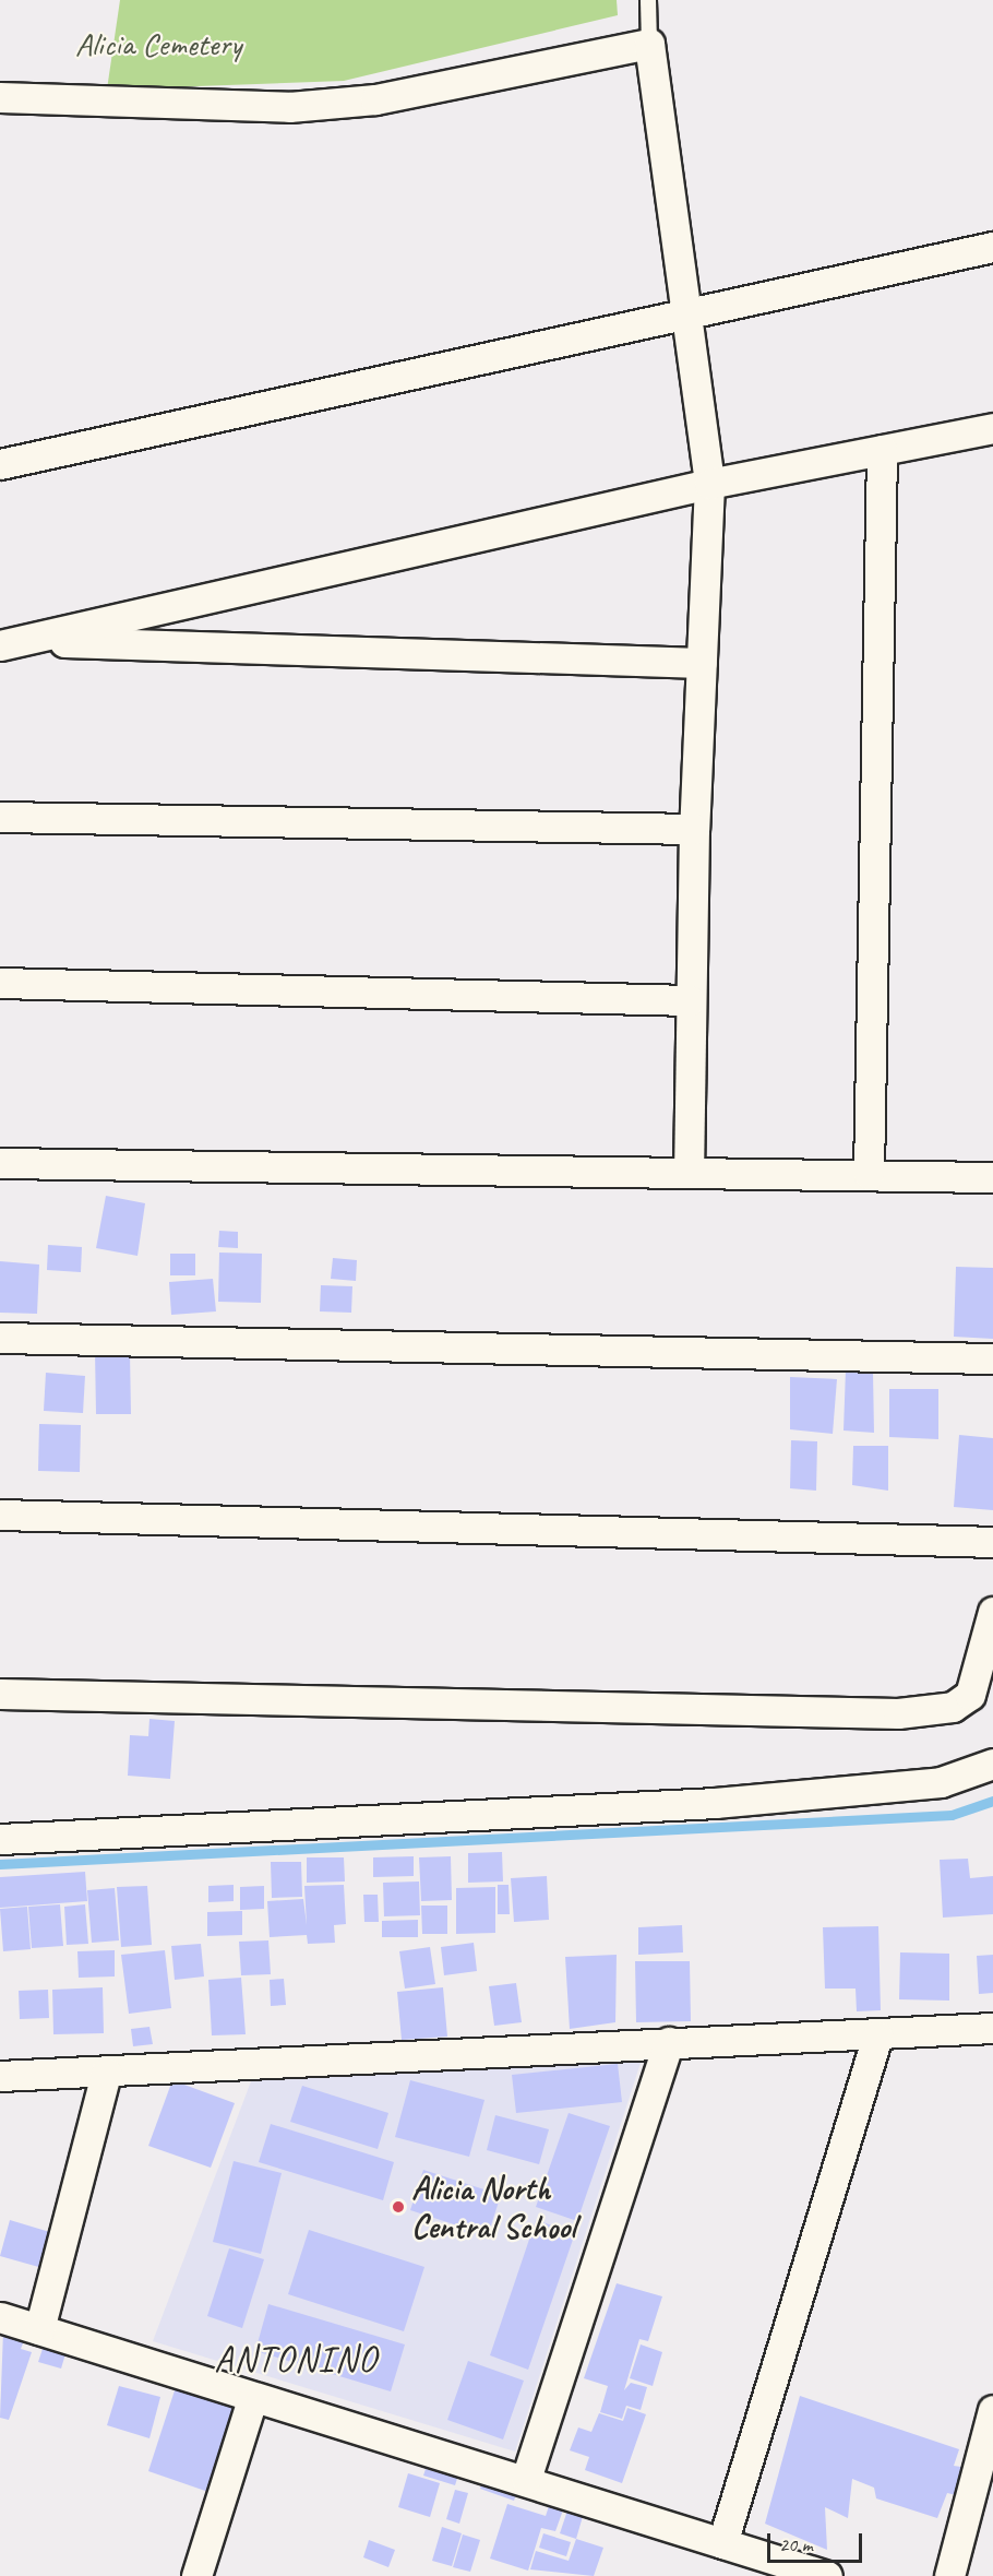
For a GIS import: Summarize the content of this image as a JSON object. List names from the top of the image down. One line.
{"districts":["ANTONINO"],"parks":["Alicia Cemetery"],"places":["Alicia North Central School"],"scale_bar":"20 m"}
